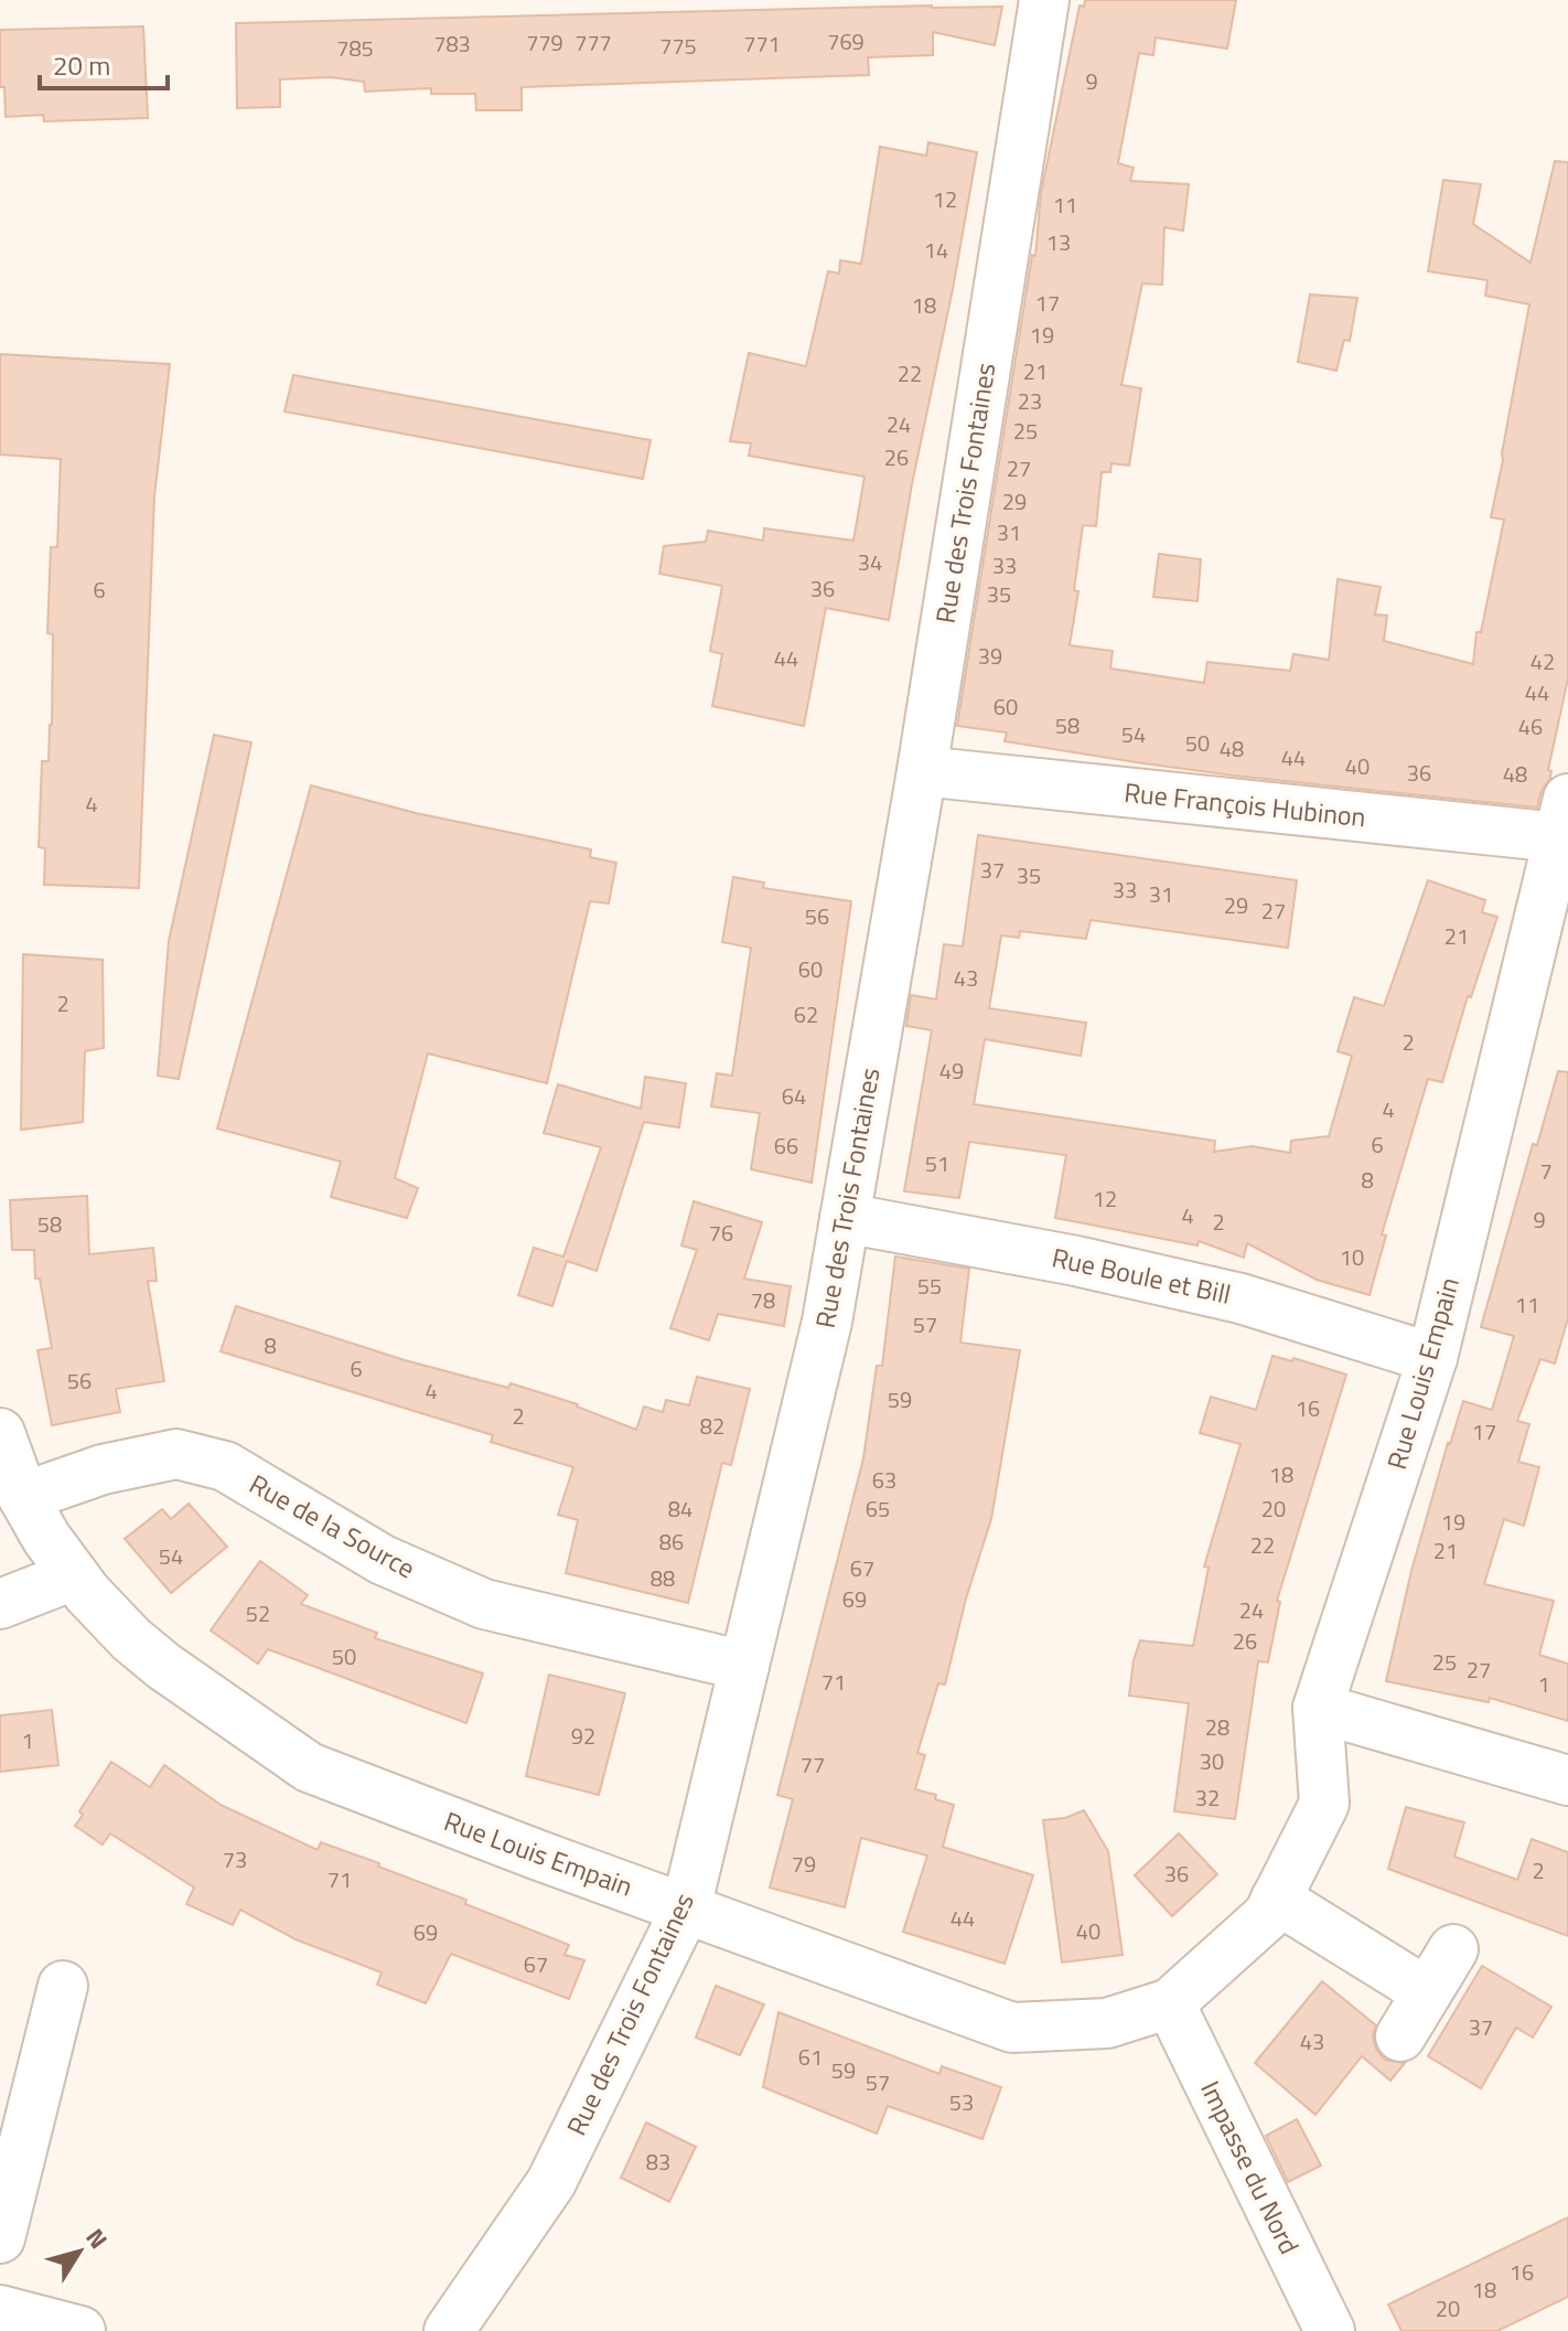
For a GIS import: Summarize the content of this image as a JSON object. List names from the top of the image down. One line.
{"streets":{"street":["Rue des Trois Fontaines","Rue François Hubinon","Rue Boule et Bill","Rue Louis Empain","Rue de la Source","Impasse du Nord"]},"crossings":[["Rue des Trois Fontaines","Rue François Hubinon"],["Rue des Trois Fontaines","Rue Boule et Bill"],["Rue des Trois Fontaines","Rue Louis Empain"],["Rue des Trois Fontaines","Rue de la Source"],["Rue François Hubinon","Rue Louis Empain"],["Rue Boule et Bill","Rue Louis Empain"],["Rue Louis Empain","Rue de la Source"],["Rue Louis Empain","Impasse du Nord"]],"house_numbers":["769","779","777","783","771","775","785","9","12","11","13","14","17","18","19","21","22","23","24","25","26","27","29","31","34","33","36","6","35","39","44","42","44","60","58","46","54","50","48","44","40","36","48","4","37","35","33","31","29","27","56","21","60","43","2","62","2","49","64","4","6","66","51","7","8","12","4","9","2","58","76","10","55","78","11","57","8","6","56","4","59","16","2","82","17","18","63","84","65","20","19","86","22","21","54","67","88","69","24","52","26","50","25","27","71","1","28","92","1","30","77","32","73","79","2","36","71","44","40","69","67","37","43","61","59","57","53","83","16","18","20"],"scale_bar":"20 m","north":"top right"}
